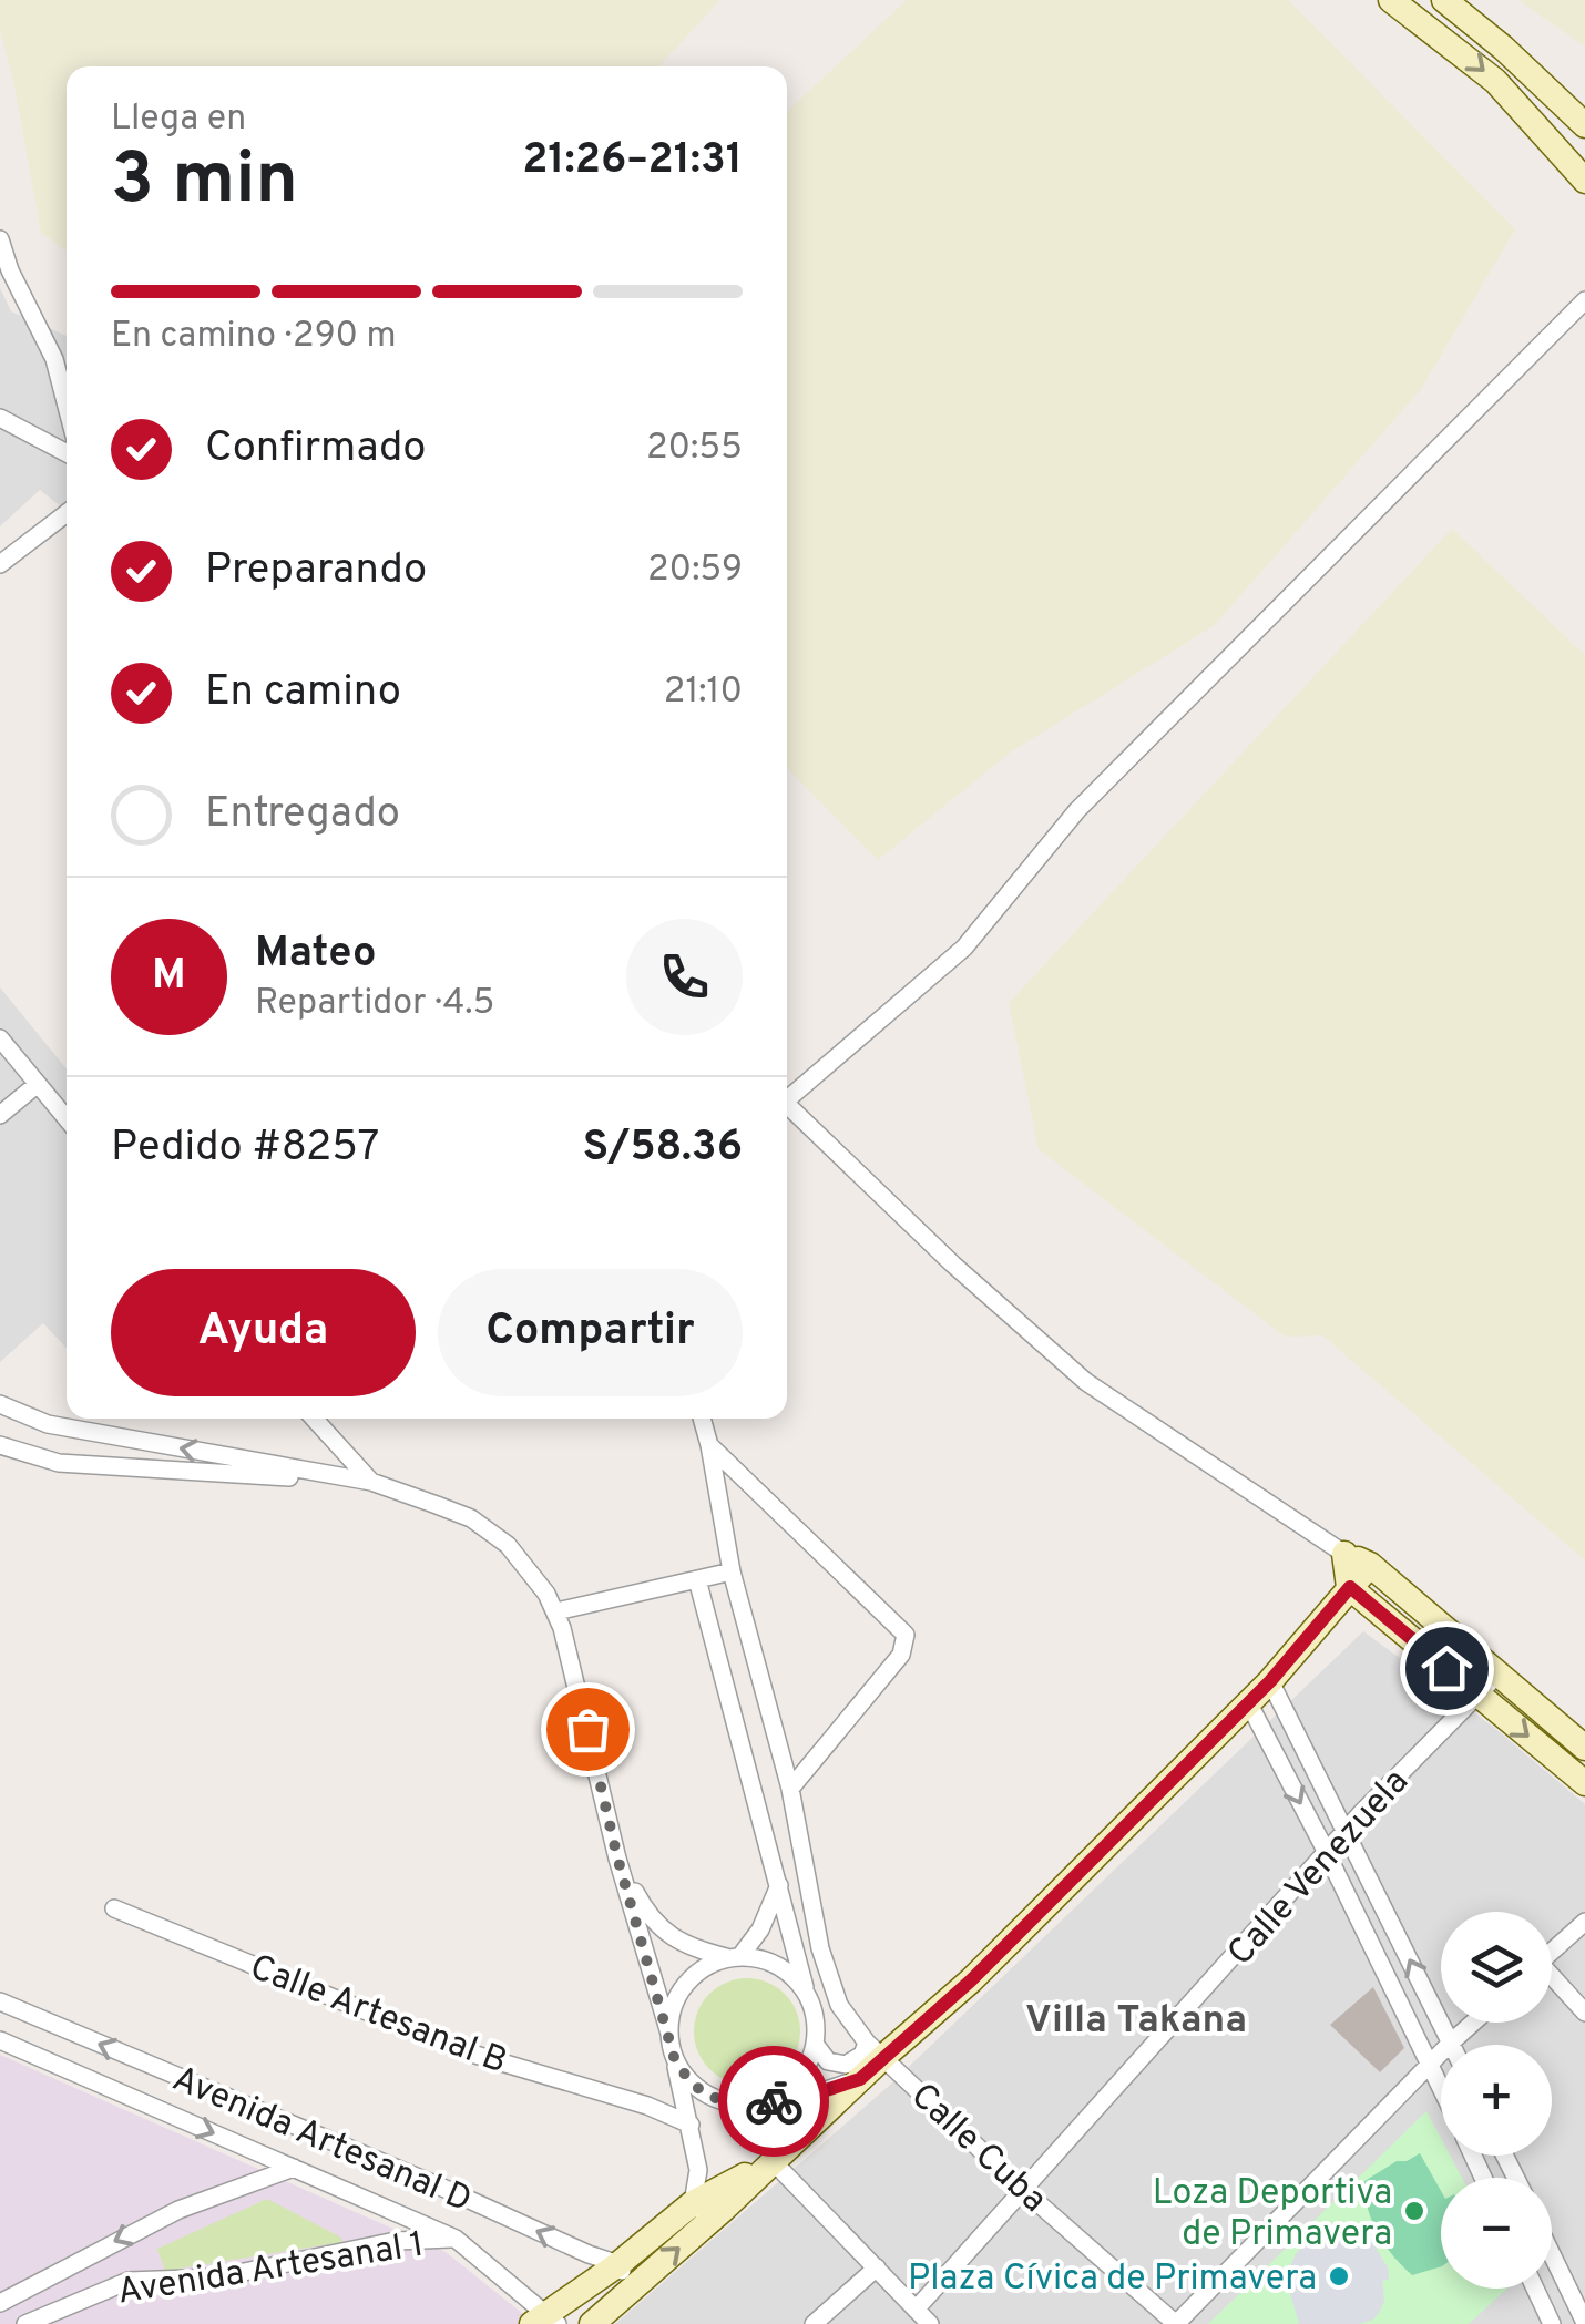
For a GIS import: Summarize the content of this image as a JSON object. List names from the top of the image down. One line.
{"streets":{"street":["Calle Venezuela","Calle Artesanal B","Avenida Artesanal D","Calle Cuba","Avenida Artesanal 1"]},"crossings":[["Calle Venezuela","Calle Cuba"],["Avenida Artesanal D","Avenida Artesanal 1"]],"districts":["Villa Takana"],"places":["Loza Deportiva de Primavera","Plaza Cívica de Primavera"],"page":{"heading":["3 min","Llega en","21:26–21:31"],"panel":["Mateo","Repartidor · 4.5","Pedido #8257","S/58.36"],"bar":"En camino · 290 m","list":[["Confirmado","20:55"],["Preparando","20:59"],["En camino","21:10"],"Entregado"],"round":"M","buttons":["Ayuda","Compartir"],"map_buttons":["+","−"]}}
